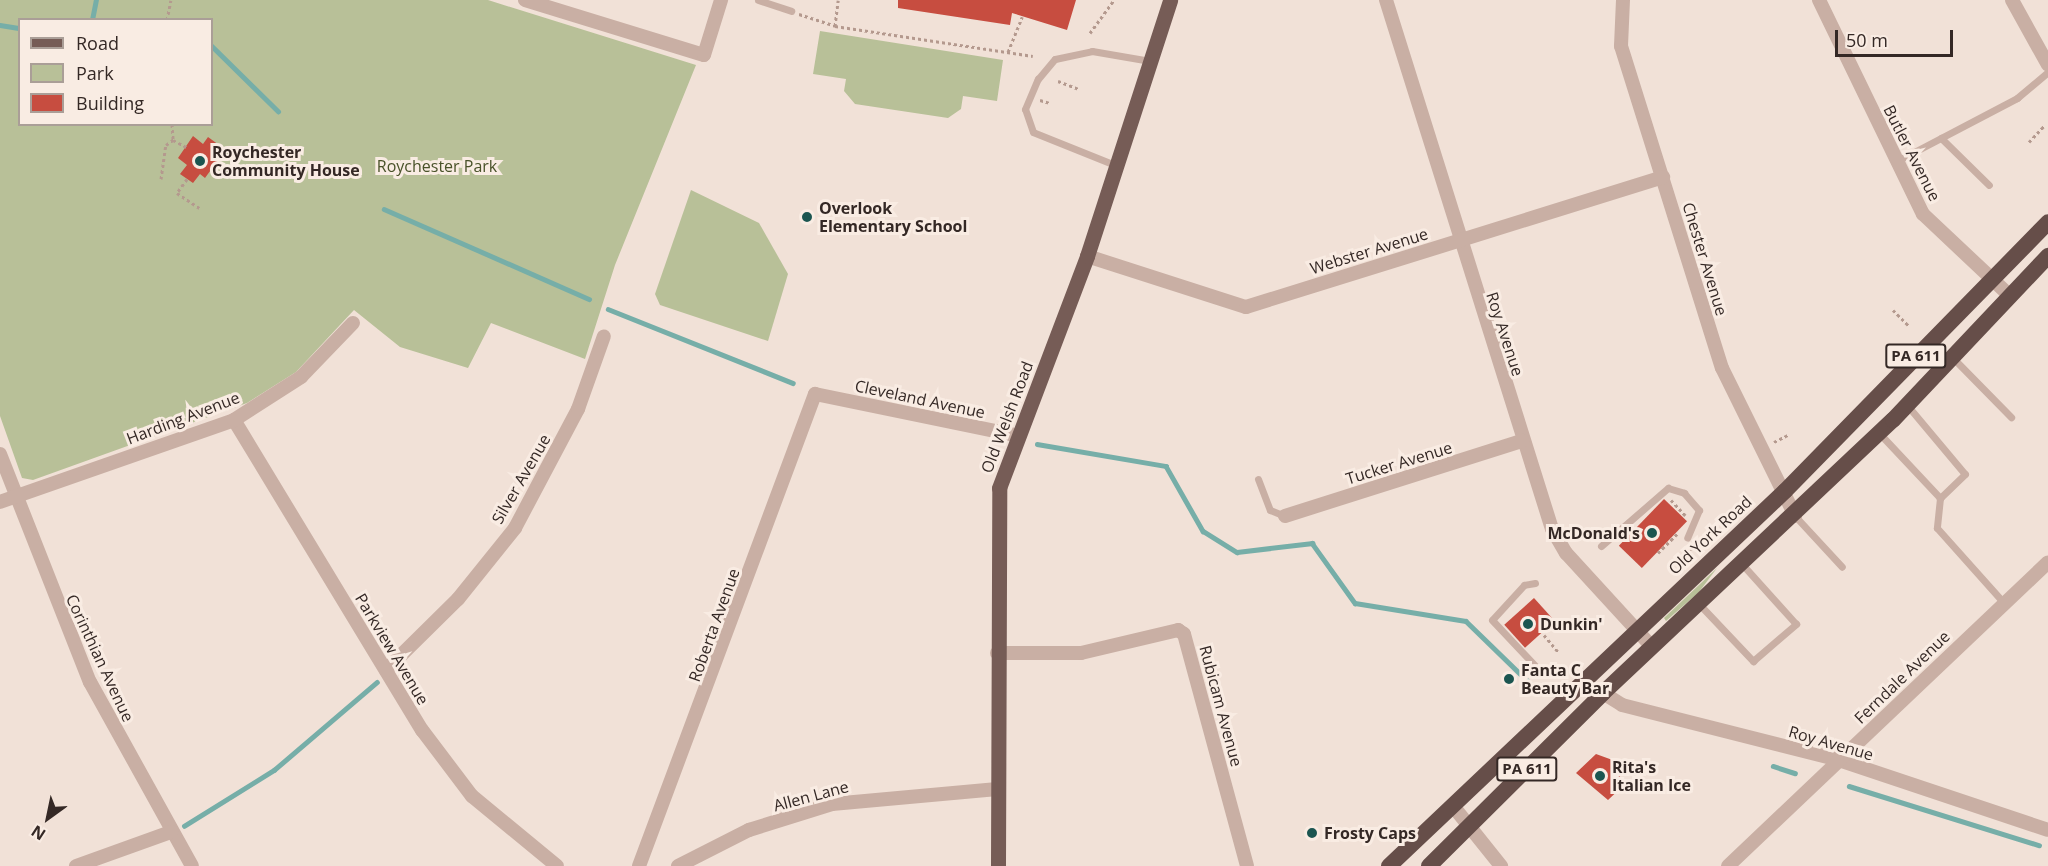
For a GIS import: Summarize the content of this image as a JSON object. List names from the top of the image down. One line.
{"streets":{"highway":["PA 611","Old York Road"],"main road":["Old Welsh Road"],"street":["Butler Avenue","Webster Avenue","Chester Avenue","Roy Avenue","Cleveland Avenue","Harding Avenue","Tucker Avenue","Silver Avenue","Roberta Avenue","Parkview Avenue","Corinthian Avenue","Ferndale Avenue","Rubicam Avenue","Allen Lane"]},"crossings":[["Butler Avenue","PA 611"],["Butler Avenue","Old York Road"],["Webster Avenue","Chester Avenue"],["Webster Avenue","Roy Avenue"],["Webster Avenue","Old Welsh Road"],["Chester Avenue","PA 611"],["Chester Avenue","Old York Road"],["Roy Avenue","PA 611"],["Roy Avenue","Tucker Avenue"],["Roy Avenue","Old York Road"],["Roy Avenue","Ferndale Avenue"],["Cleveland Avenue","Old Welsh Road"],["Cleveland Avenue","Roberta Avenue"],["Old Welsh Road","Rubicam Avenue"],["Old Welsh Road","Allen Lane"],["Harding Avenue","Parkview Avenue"],["Harding Avenue","Corinthian Avenue"],["Silver Avenue","Parkview Avenue"]],"parks":["Roychester Park"],"places":["Roychester Community House","Overlook Elementary School","McDonald's","Dunkin'","Fanta C Beauty Bar","Rita's Italian Ice","Frosty Caps"],"legend":["Road","Park","Building"],"scale_bar":"50 m","north":"bottom left"}
